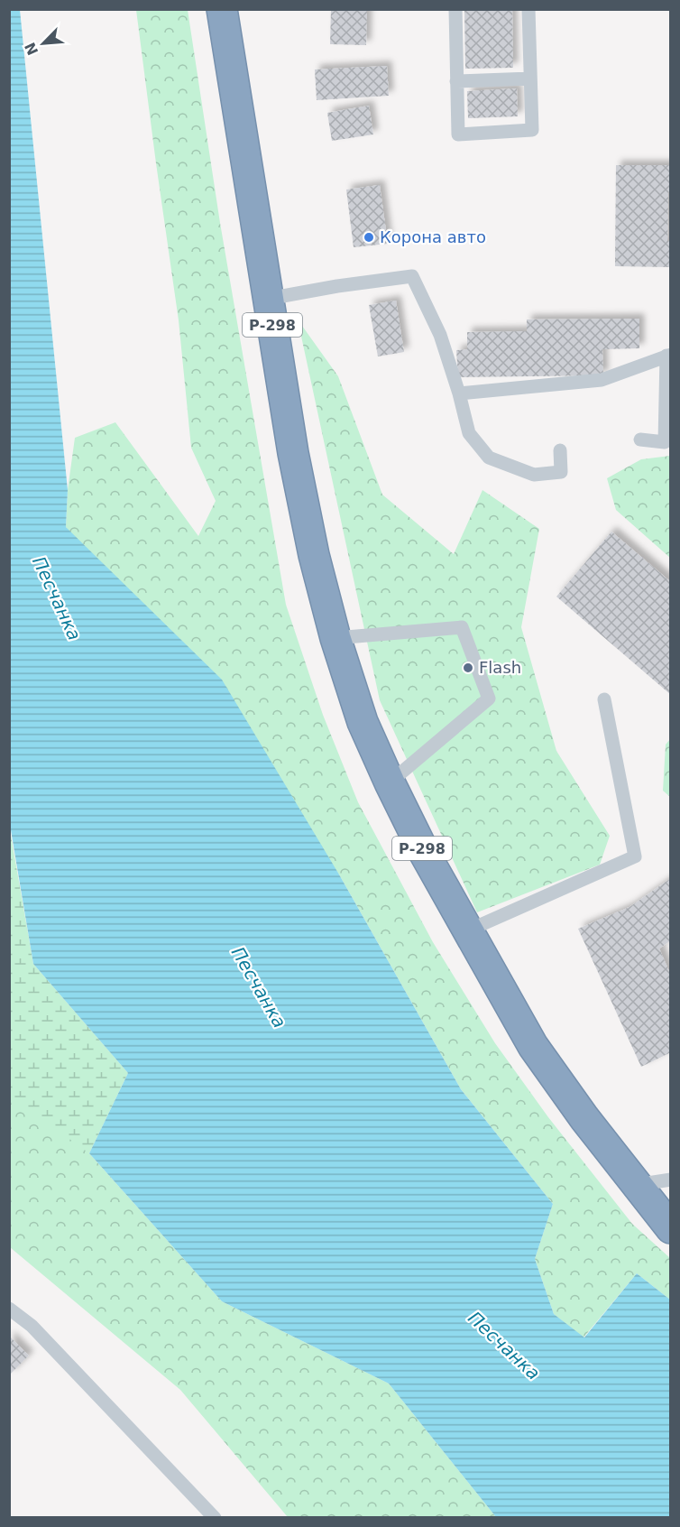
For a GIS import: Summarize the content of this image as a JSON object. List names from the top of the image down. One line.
{"streets":{"highway":["Р-298"]},"water":["Песчанка"],"places":["Корона авто","Flash"],"north":"bottom left"}
